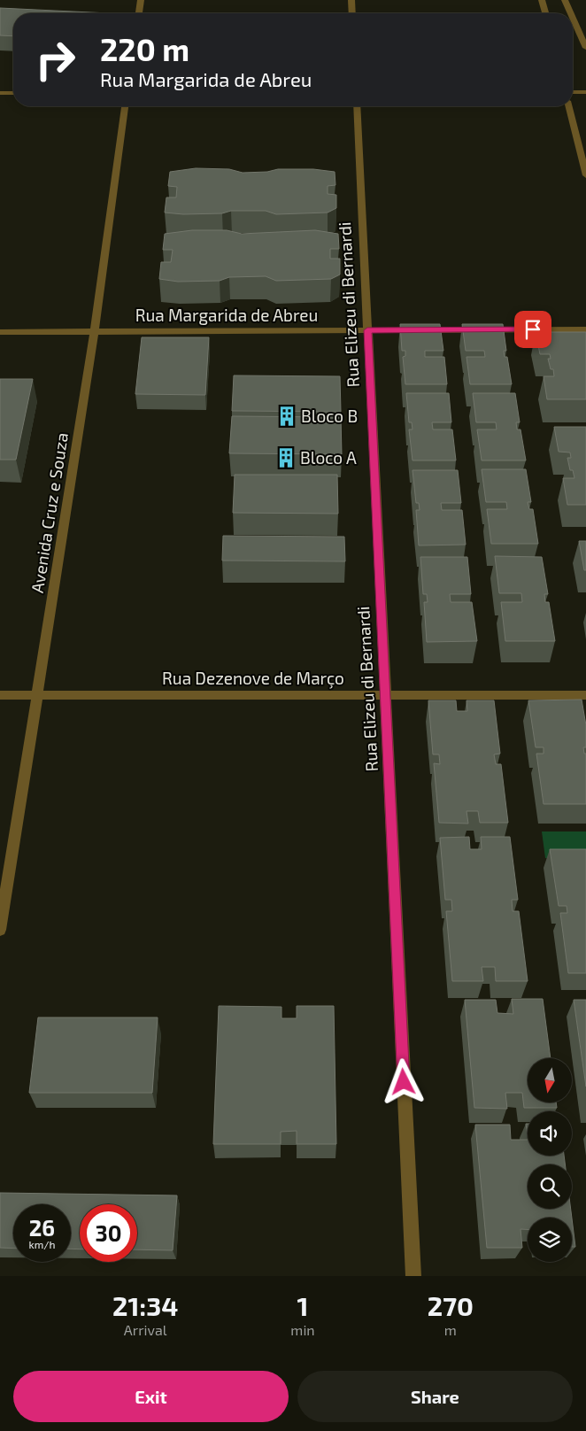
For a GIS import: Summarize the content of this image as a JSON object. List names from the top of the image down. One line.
{"streets":{"street":["Rua Elizeu di Bernardi","Rua Margarida de Abreu","Avenida Cruz e Souza","Rua Dezenove de Março"]},"crossings":[["Rua Elizeu di Bernardi","Rua Margarida de Abreu"],["Rua Elizeu di Bernardi","Rua Dezenove de Março"],["Rua Margarida de Abreu","Avenida Cruz e Souza"],["Avenida Cruz e Souza","Rua Dezenove de Março"]],"places":{"building":["Bloco B","Bloco A"]},"north":"bottom","page":{"turn":["220 m","Rua Margarida de Abreu"],"speed":"26 km/h","limit":"30","eta":["21:34","Arrival","1","min","270","m"],"buttons":["Exit","Share"]}}
